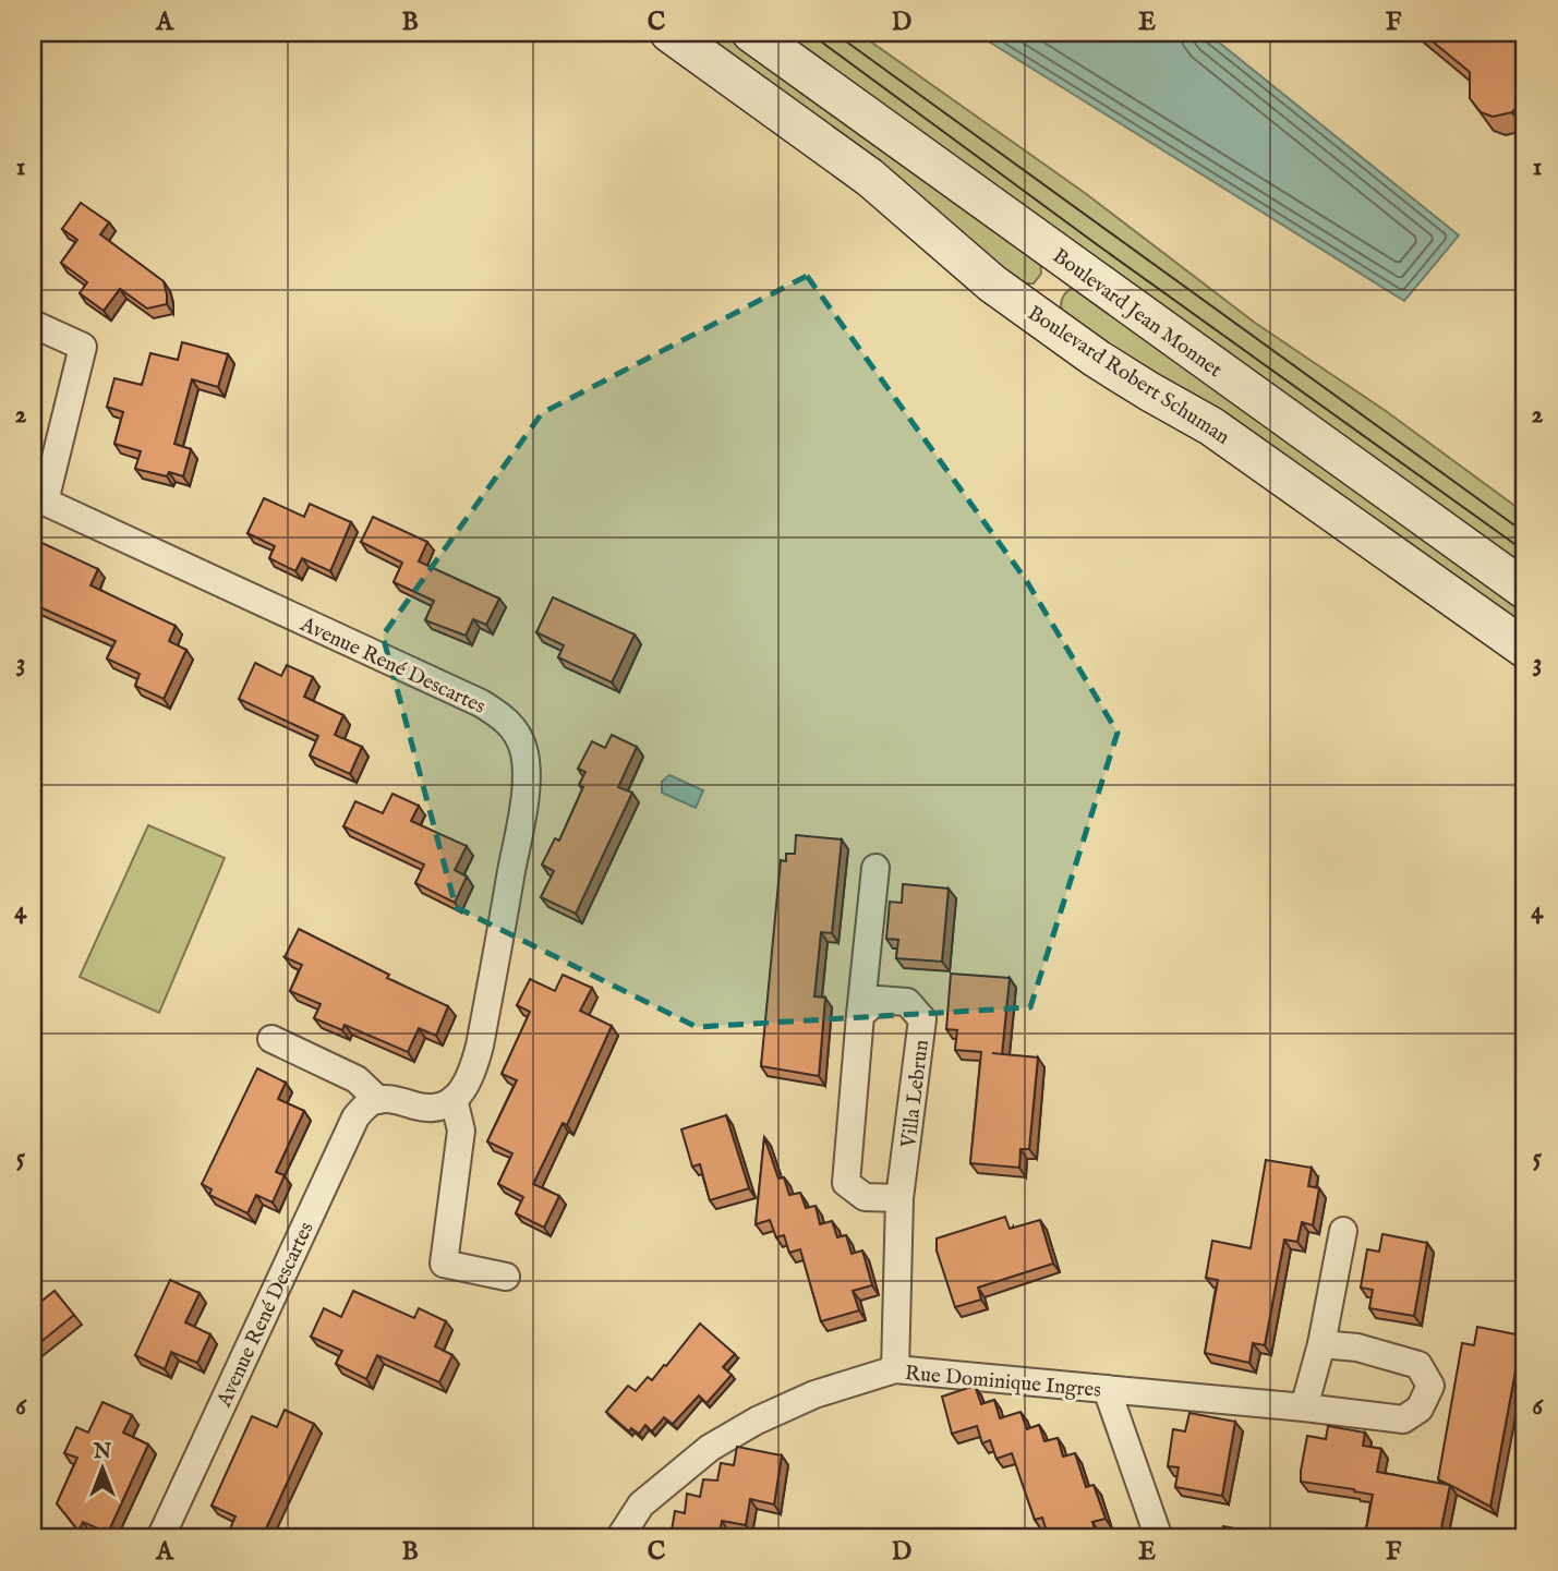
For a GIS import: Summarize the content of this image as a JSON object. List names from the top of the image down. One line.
{"streets":{"main road":["Boulevard Jean Monnet","Boulevard Robert Schuman"],"street":["Avenue René Descartes","Villa Lebrun","Rue Dominique Ingres"]},"crossings":[["Villa Lebrun","Rue Dominique Ingres"]],"north":"top","grid":{"columns":["A","B","C","D","E","F"],"rows":["1","2","3","4","5","6"]}}
